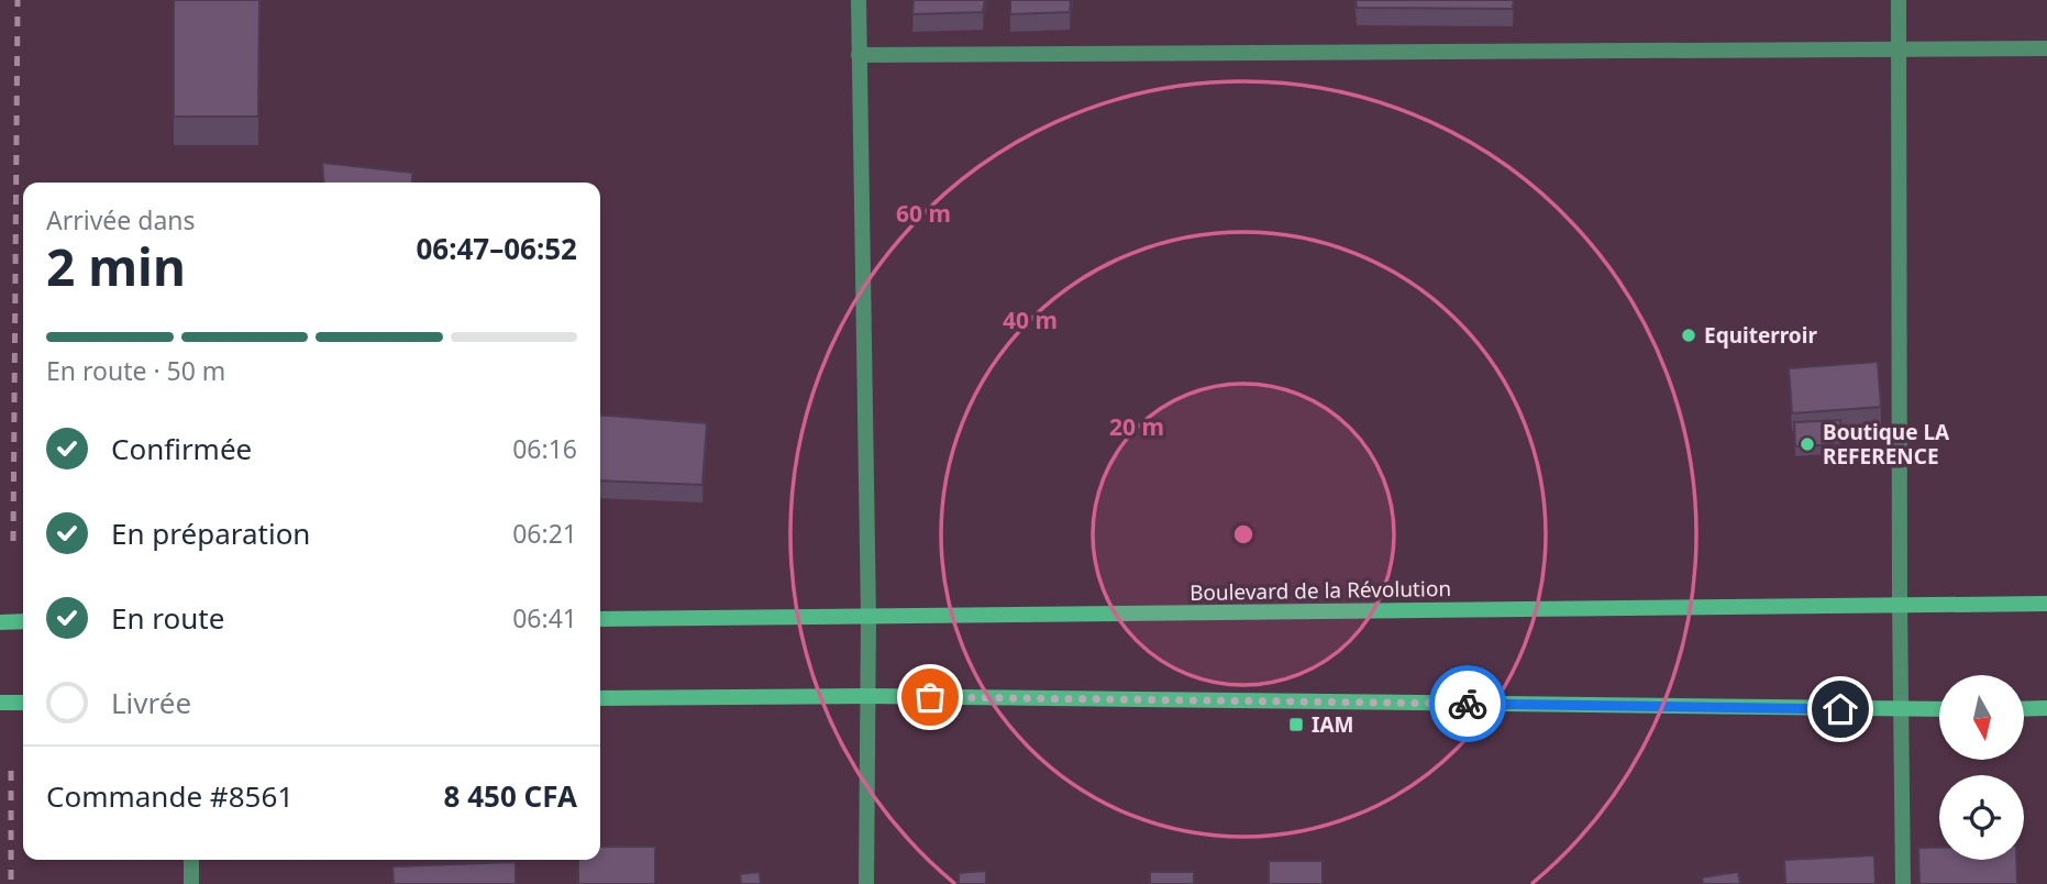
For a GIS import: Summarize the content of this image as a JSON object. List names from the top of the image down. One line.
{"streets":{"main road":["Boulevard de la Révolution"]},"places":{"other":["Equiterroir","Boutique LA REFERENCE"],"transit":["IAM"]},"north":"bottom","page":{"heading":["2 min","Arrivée dans","06:47–06:52"],"panel":["Commande #8561","8 450 CFA"],"bar":"En route · 50 m","list":[["Confirmée","06:16"],["En préparation","06:21"],["En route","06:41"],"Livrée"]},"rings":["60 m","40 m","20 m"]}
